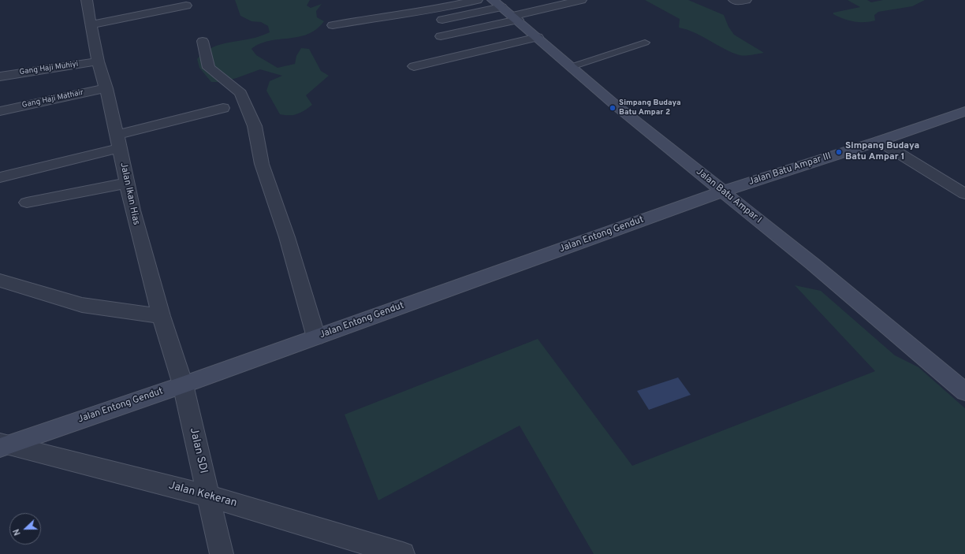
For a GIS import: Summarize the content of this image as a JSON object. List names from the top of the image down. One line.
{"streets":{"street":["Gang Haji Muhiyi","Gang Haji Mathair","Jalan Batu Ampar III","Jalan Ikan Hias","Jalan Batu Ampar I","Jalan Entong Gendut","Jalan SDI","Jalan Kekeran"]},"crossings":[["Gang Haji Muhiyi","Jalan Ikan Hias"],["Gang Haji Mathair","Jalan Ikan Hias"],["Jalan Batu Ampar III","Jalan Batu Ampar I"],["Jalan Batu Ampar III","Jalan Entong Gendut"],["Jalan Ikan Hias","Jalan Entong Gendut"],["Jalan Ikan Hias","Jalan SDI"],["Jalan Batu Ampar I","Jalan Entong Gendut"],["Jalan Entong Gendut","Jalan SDI"],["Jalan Entong Gendut","Jalan Kekeran"],["Jalan SDI","Jalan Kekeran"]],"places":["Simpang Budaya Batu Ampar 2","Simpang Budaya Batu Ampar 1"],"north":"left"}
